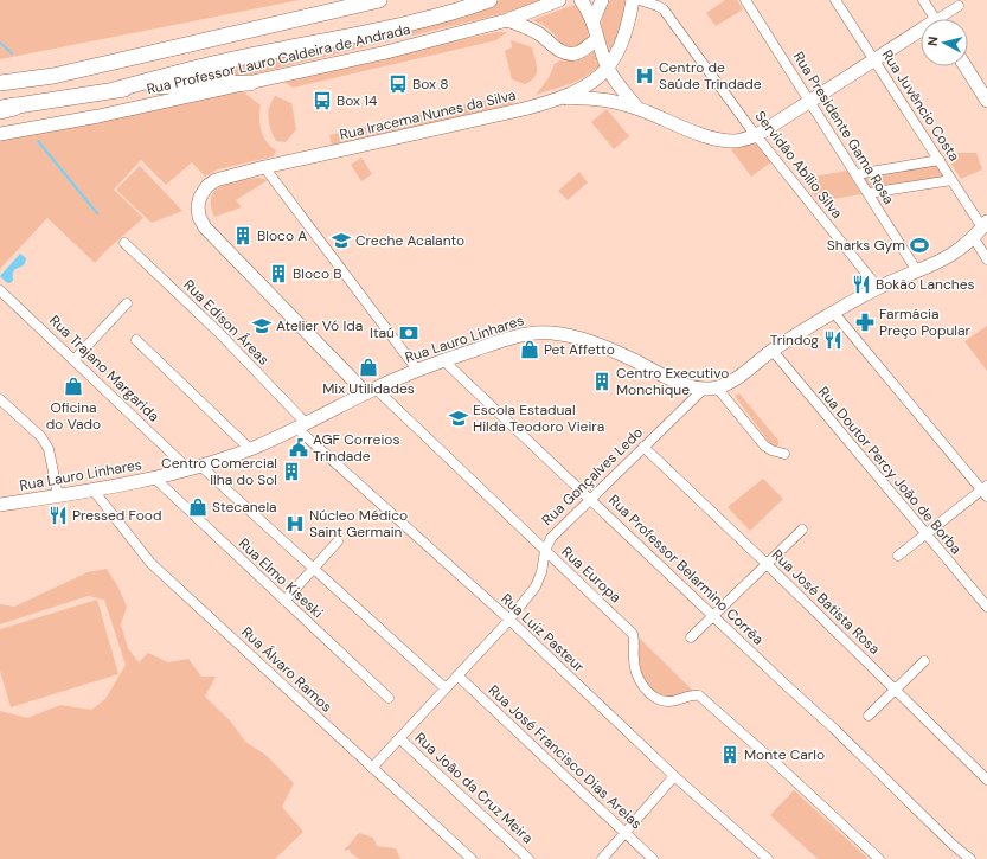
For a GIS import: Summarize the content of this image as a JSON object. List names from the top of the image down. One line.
{"streets":{"main road":["Rua Professor Lauro Caldeira de Andrada","Rua Iracema Nunes da Silva","Rua Lauro Linhares"],"street":["Rua Juvêncio Costa","Rua Presidente Gama Rosa","Servidão Abílio Silva","Rua Edison Áreas","Rua Trajano Margarida","Rua Doutor Percy João de Borba","Rua Gonçalves Ledo","Rua Professor Belarmino Corrêa","Rua Europa","Rua Elmo Kiseski","Rua José Batista Rosa","Rua Luiz Pasteur","Rua Álvaro Ramos","Rua José Francisco Dias Areias","Rua João da Cruz Meira"]},"crossings":[["Rua Iracema Nunes da Silva","Rua Lauro Linhares"],["Rua Iracema Nunes da Silva","Rua Europa"],["Rua Edison Áreas","Rua Lauro Linhares"],["Rua Edison Áreas","Rua Luiz Pasteur"],["Rua Lauro Linhares","Rua Trajano Margarida"],["Rua Lauro Linhares","Rua Gonçalves Ledo"],["Rua Lauro Linhares","Rua Professor Belarmino Corrêa"],["Rua Lauro Linhares","Rua Europa"],["Rua Lauro Linhares","Rua Elmo Kiseski"],["Rua Lauro Linhares","Rua Luiz Pasteur"],["Rua Lauro Linhares","Rua Álvaro Ramos"],["Rua Gonçalves Ledo","Rua Professor Belarmino Corrêa"],["Rua Gonçalves Ledo","Rua Europa"],["Rua Gonçalves Ledo","Rua José Batista Rosa"],["Rua Gonçalves Ledo","Rua Luiz Pasteur"],["Rua Gonçalves Ledo","Rua Álvaro Ramos"],["Rua Gonçalves Ledo","Rua José Francisco Dias Areias"],["Rua Gonçalves Ledo","Rua João da Cruz Meira"]],"places":{"hospital":["Centro de Saúde Trindade","Núcleo Médico Saint Germain"],"bus stop":["Box 8","Box 14"],"building":["Bloco A","Bloco B","Centro Executivo Monchique","Centro Comercial Ilha do Sol","Monte Carlo"],"school or university":["Creche Acalanto","Atelier Vó Ida","Escola Estadual Hilda Teodoro Vieira"],"sports":["Sharks Gym"],"restaurant":["Bokão Lanches","Trindog","Pressed Food"],"pharmacy":["Farmácia Preço Popular"],"bank":["Itaú"],"shop":["Pet Affetto","Mix Utilidades","Oficina do Vado","Stecanela"],"public building":["AGF Correios Trindade"]},"north":"left"}
